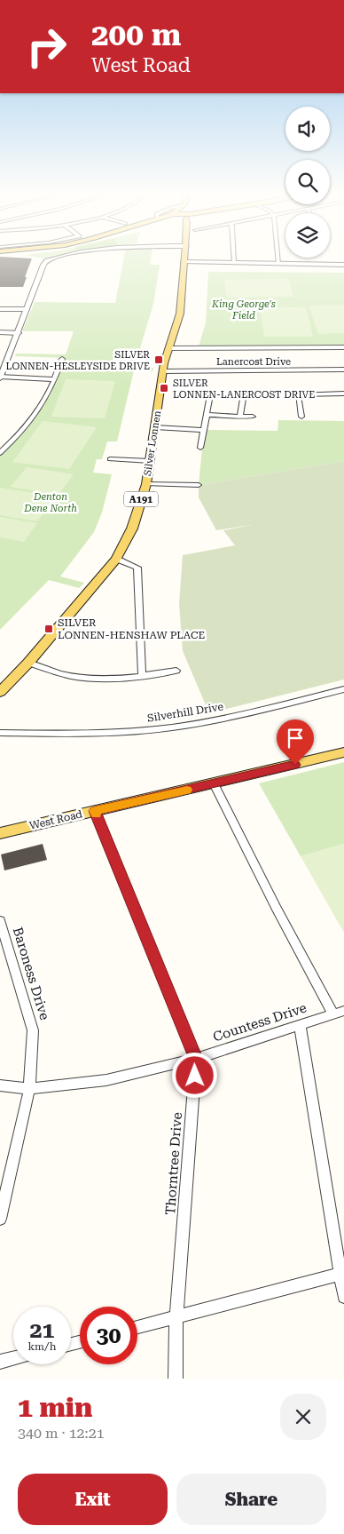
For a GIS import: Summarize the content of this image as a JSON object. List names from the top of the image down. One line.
{"streets":{"main road":["Silver Lonnen","A191","West Road"],"street":["Lanercost Drive","Silverhill Drive","Baroness Drive","Countess Drive","Thorntree Drive"]},"crossings":[["Lanercost Drive","Silver Lonnen"],["West Road","Thorntree Drive"],["Baroness Drive","Countess Drive"],["Countess Drive","Thorntree Drive"]],"parks":["King George's Field","Denton Dene North"],"places":{"transit":["SILVER LONNEN-HESLEYSIDE DRIVE","SILVER LONNEN-LANERCOST DRIVE","SILVER LONNEN-HENSHAW PLACE"]},"page":{"turn":["200 m","West Road"],"speed":"21 km/h","limit":"30","heading":["1 min","340 m · 12:21"],"buttons":["Exit","Share"]}}
